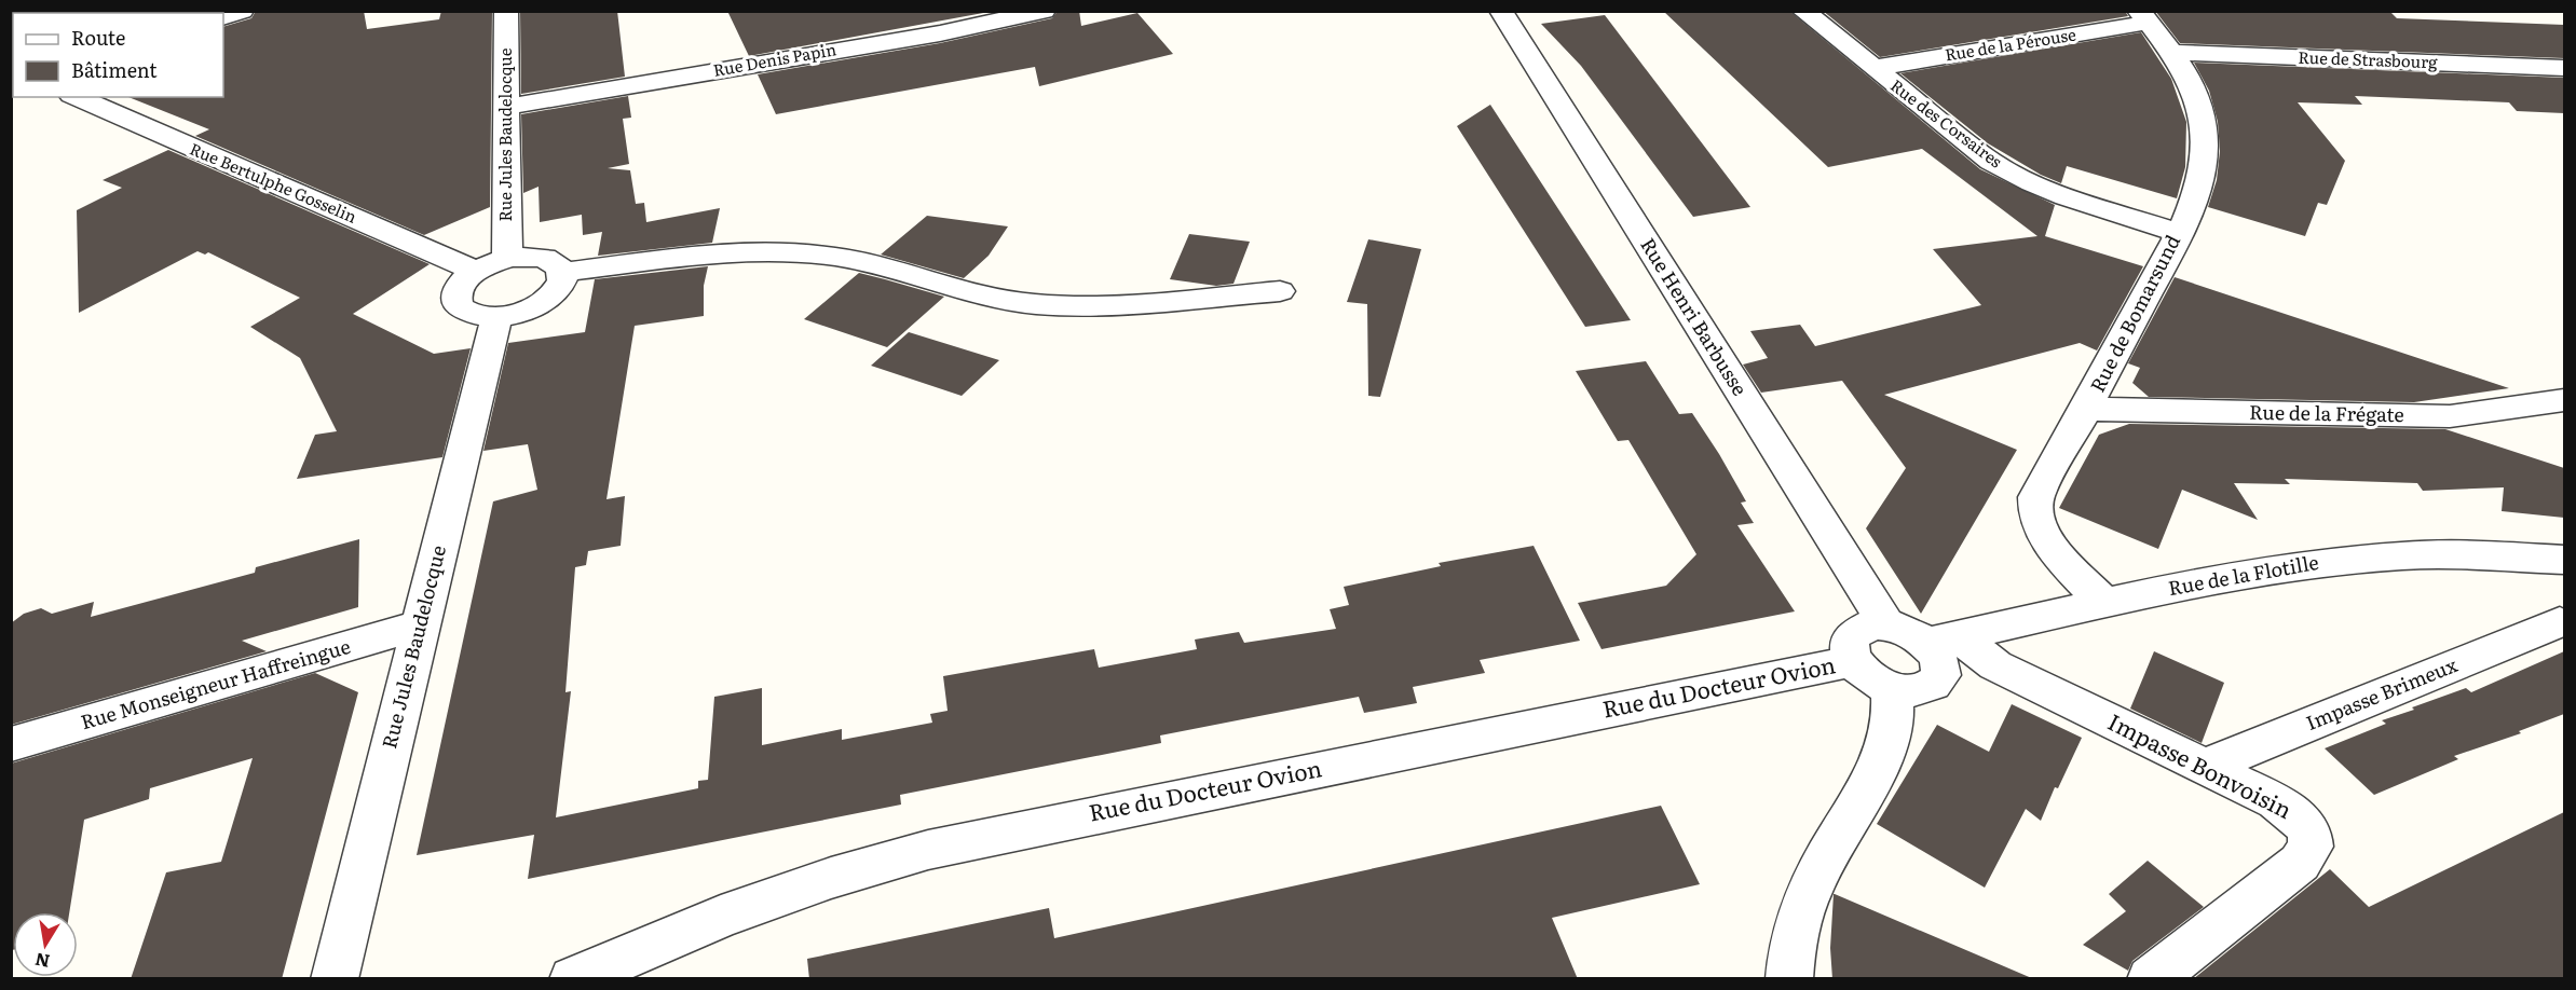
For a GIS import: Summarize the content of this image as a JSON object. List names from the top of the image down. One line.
{"streets":{"street":["Rue de la Pérouse","Rue Denis Papin","Rue de Strasbourg","Rue des Corsaires","Rue Jules Baudelocque","Rue Bertulphe Gosselin","Rue de Bomarsund","Rue Henri Barbusse","Rue de la Frégate","Rue de la Flotille","Rue Monseigneur Haffreingue","Rue du Docteur Ovion","Impasse Brimeux","Impasse Bonvoisin"]},"crossings":[["Rue de la Pérouse","Rue des Corsaires"],["Rue de la Pérouse","Rue de Bomarsund"],["Rue Denis Papin","Rue Jules Baudelocque"],["Rue de Strasbourg","Rue de Bomarsund"],["Rue des Corsaires","Rue de Bomarsund"],["Rue Jules Baudelocque","Rue Monseigneur Haffreingue"],["Rue de Bomarsund","Rue de la Frégate"],["Rue de Bomarsund","Rue de la Flotille"],["Rue Henri Barbusse","Rue de la Flotille"],["Rue Henri Barbusse","Rue du Docteur Ovion"],["Rue Henri Barbusse","Impasse Bonvoisin"],["Rue de la Flotille","Rue du Docteur Ovion"],["Rue de la Flotille","Impasse Bonvoisin"],["Rue du Docteur Ovion","Impasse Bonvoisin"],["Impasse Brimeux","Impasse Bonvoisin"]],"legend":["Route","Bâtiment"],"north":"bottom"}
